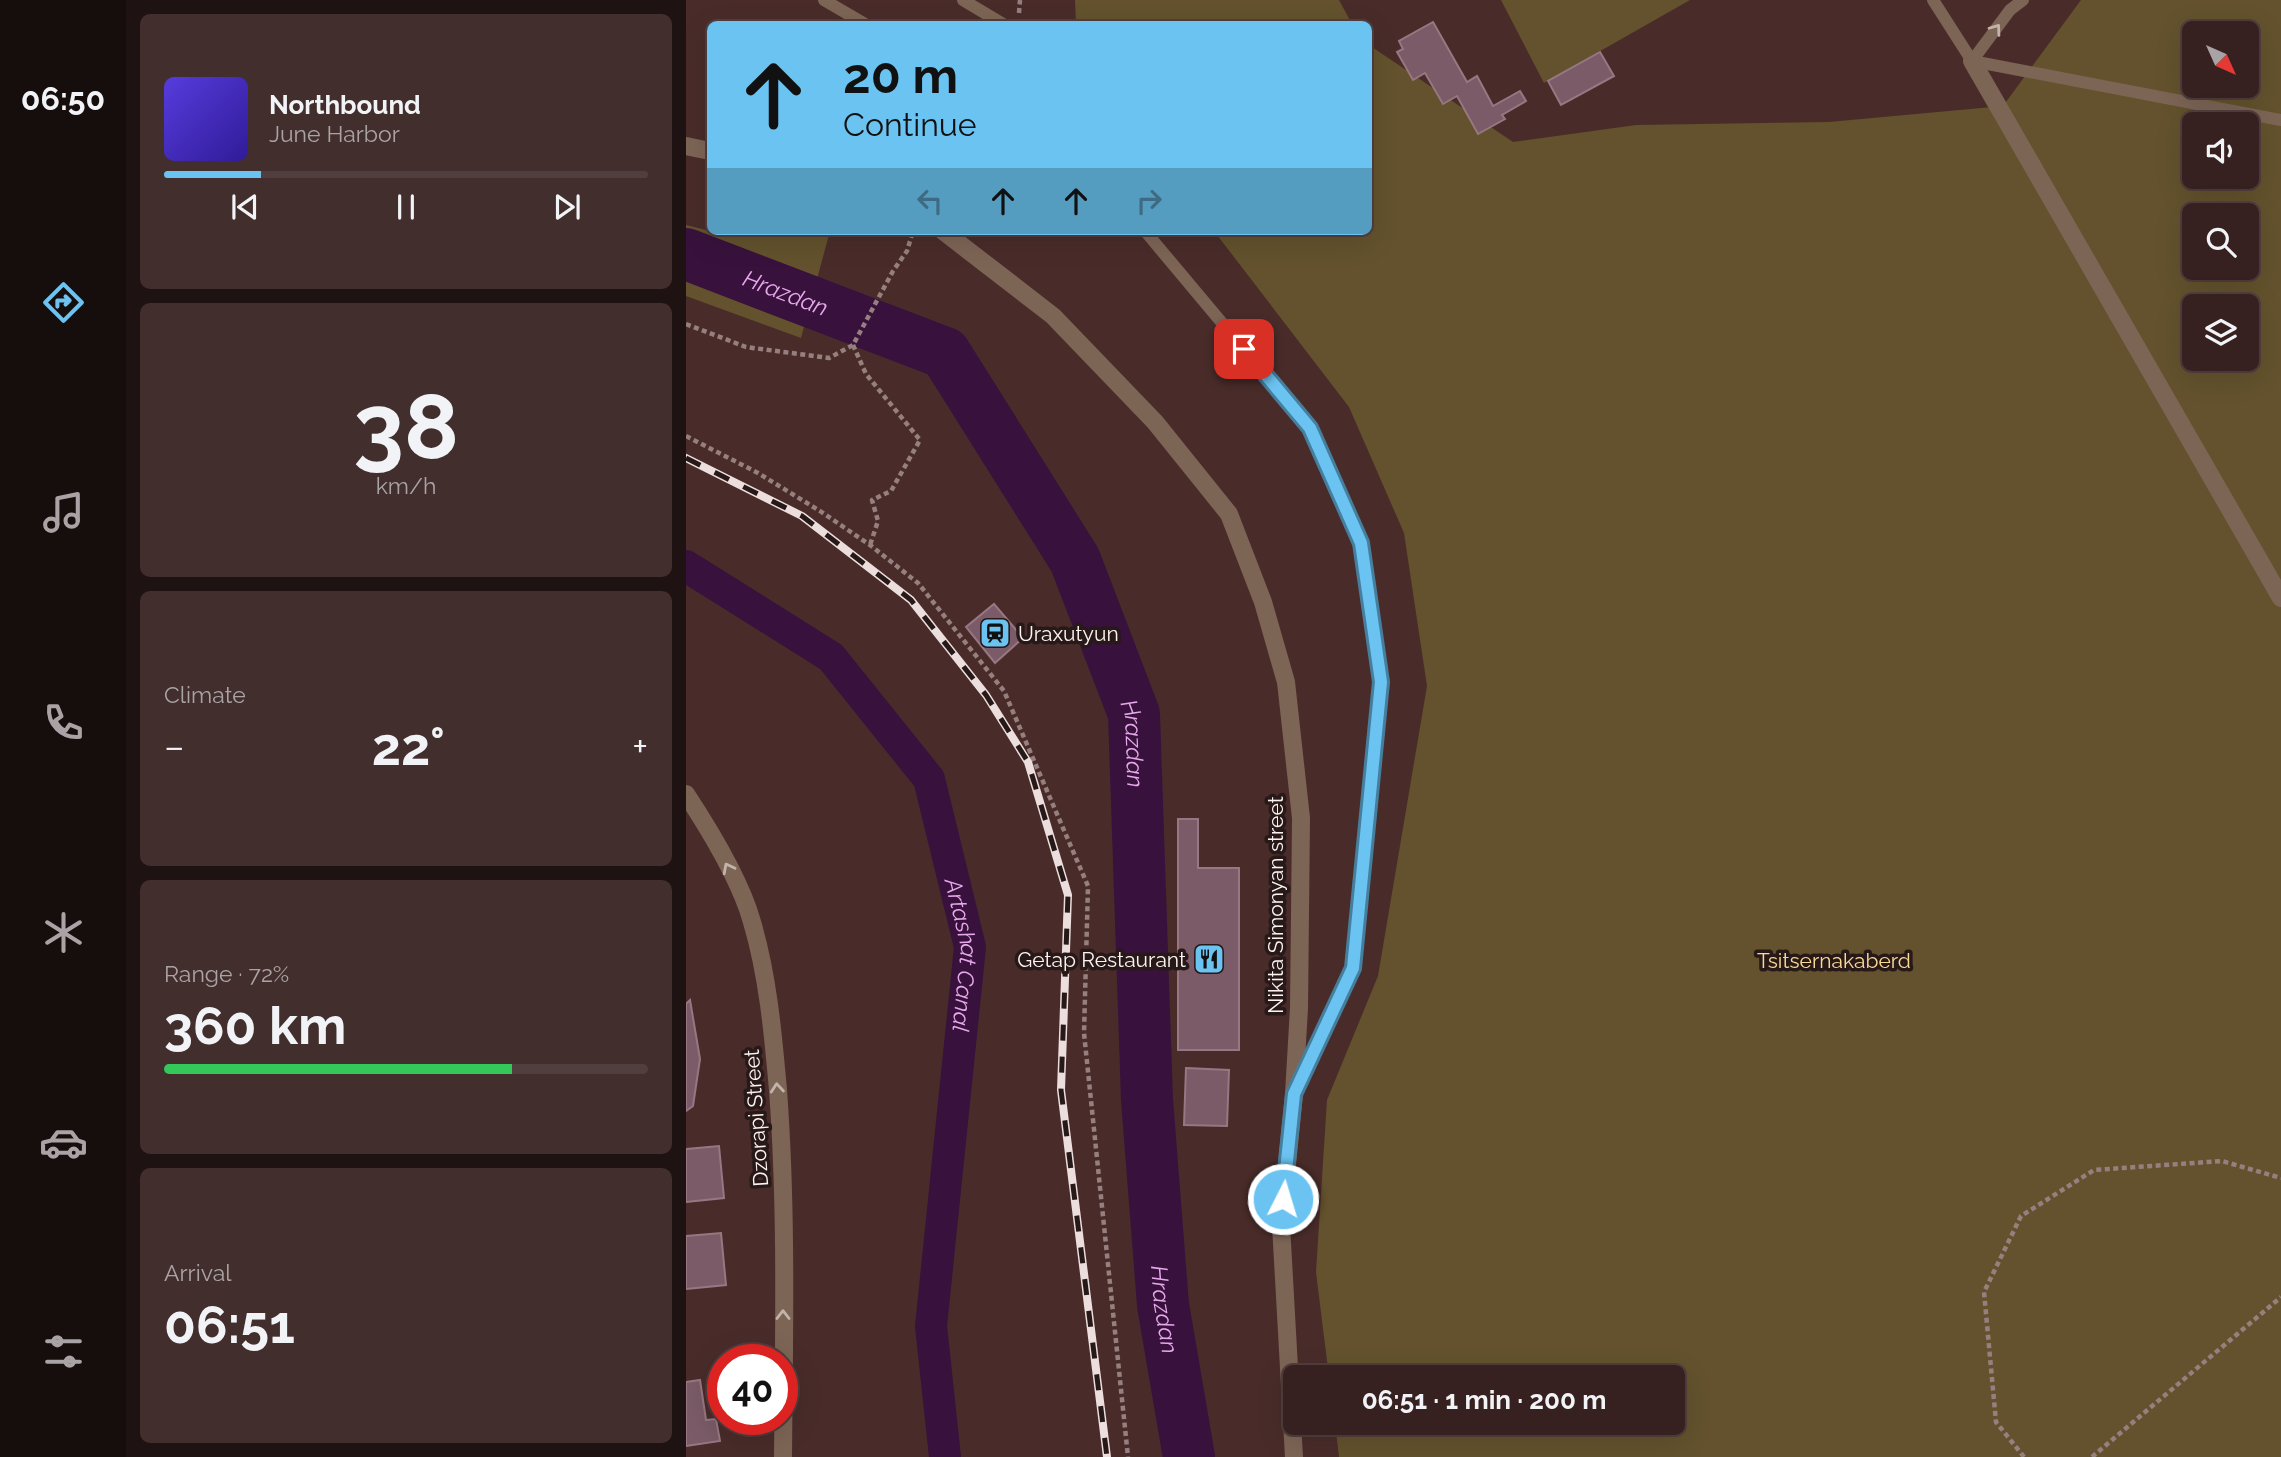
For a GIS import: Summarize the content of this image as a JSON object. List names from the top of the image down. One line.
{"streets":{"street":["Nikita Simonyan street","Dzorapi Street"]},"one_way":["Dzorapi Street"],"water":["Hrazdan","Artashat Canal"],"parks":["Tsitsernakaberd"],"places":{"station":["Uraxutyun"],"restaurant":["Getap Restaurant"]},"north":"bottom right","page":{"tabs":"06:50","turn":["20 m","Continue"],"song":["Northbound","June Harbor"],"tile":[["38","km/h"],"Climate",["Range · 72%","360 km"],["Arrival","06:51"]],"heat":["−","22°","+"],"limit":"40","trip":"06:51 · 1 min · 200 m"}}
